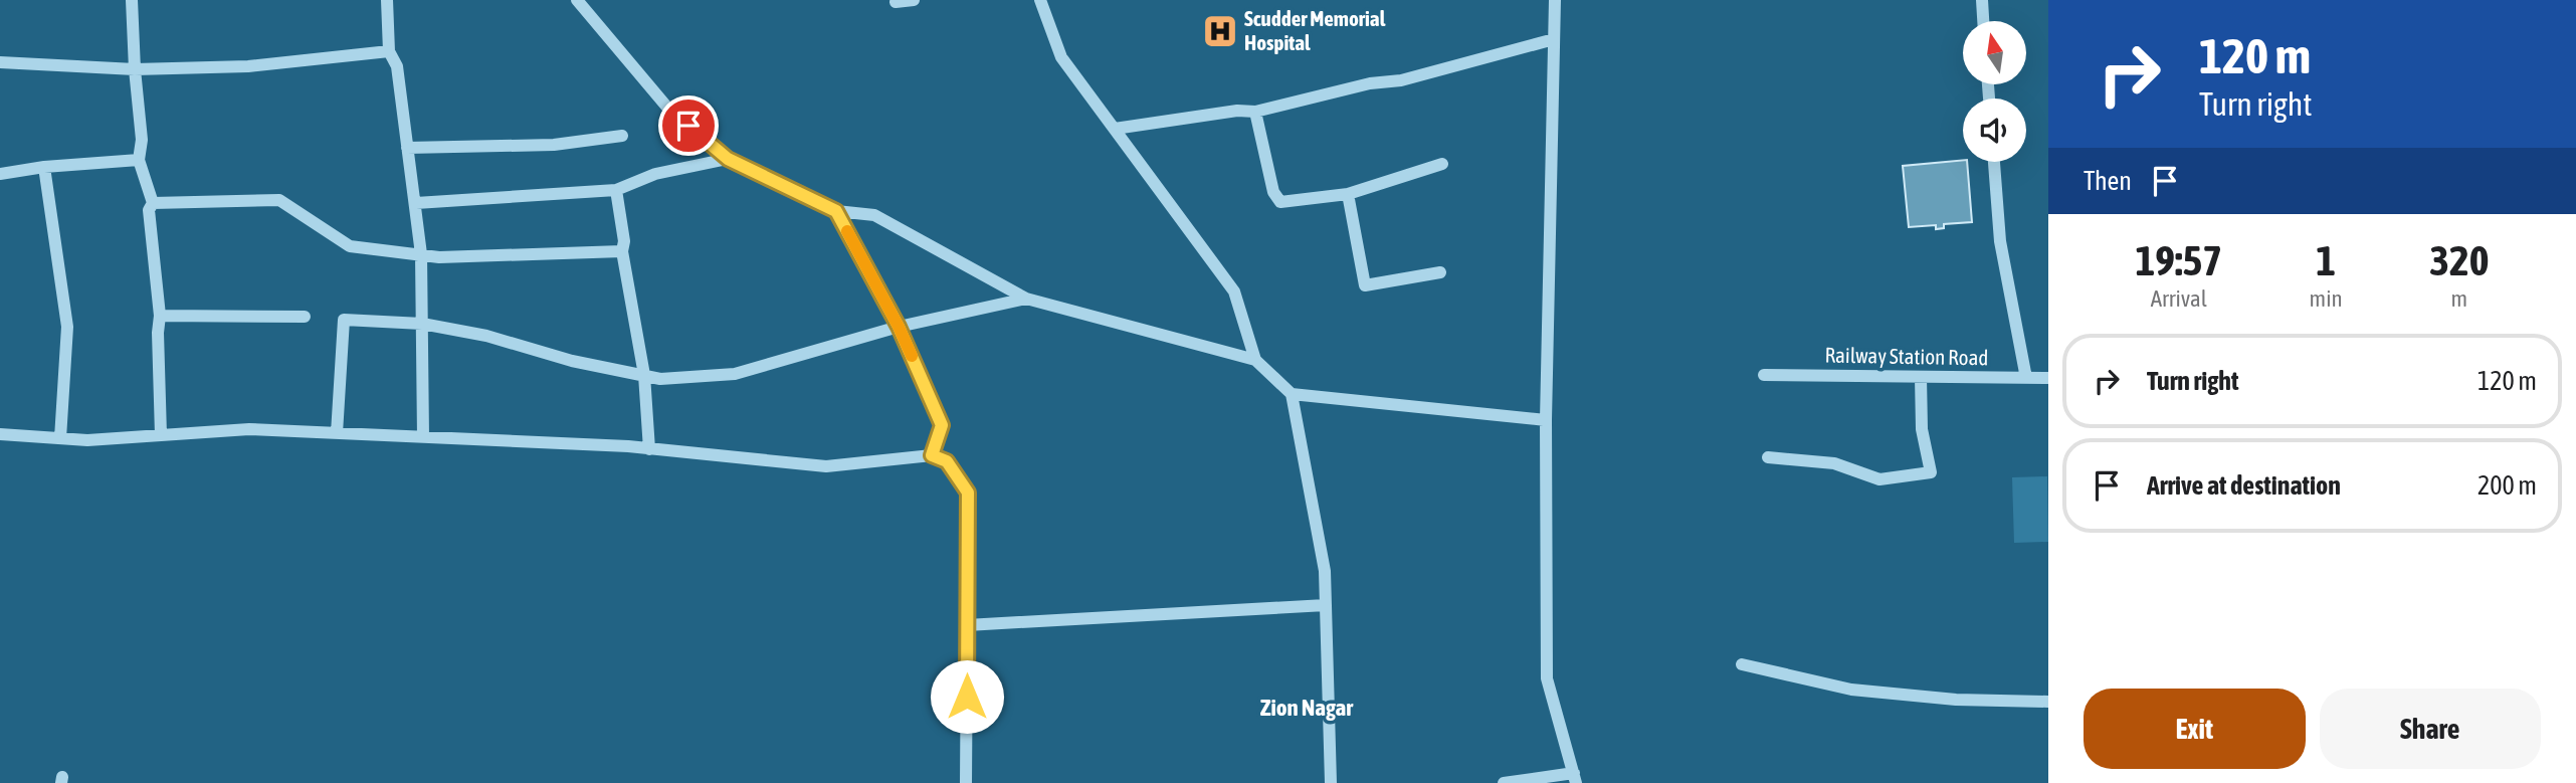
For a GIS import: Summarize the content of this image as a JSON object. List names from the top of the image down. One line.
{"streets":{"street":["Railway Station Road"]},"districts":["Zion Nagar"],"places":{"hospital":["Scudder Memorial Hospital"]},"north":"top","page":{"turn":["120 m","Turn right"],"then":"Then","eta":["19:57","Arrival","1","min","320","m"],"list":[{"name":"Turn right","value":"120 m"},{"name":"Arrive at destination","value":"200 m"}],"buttons":["Exit","Share"]}}
